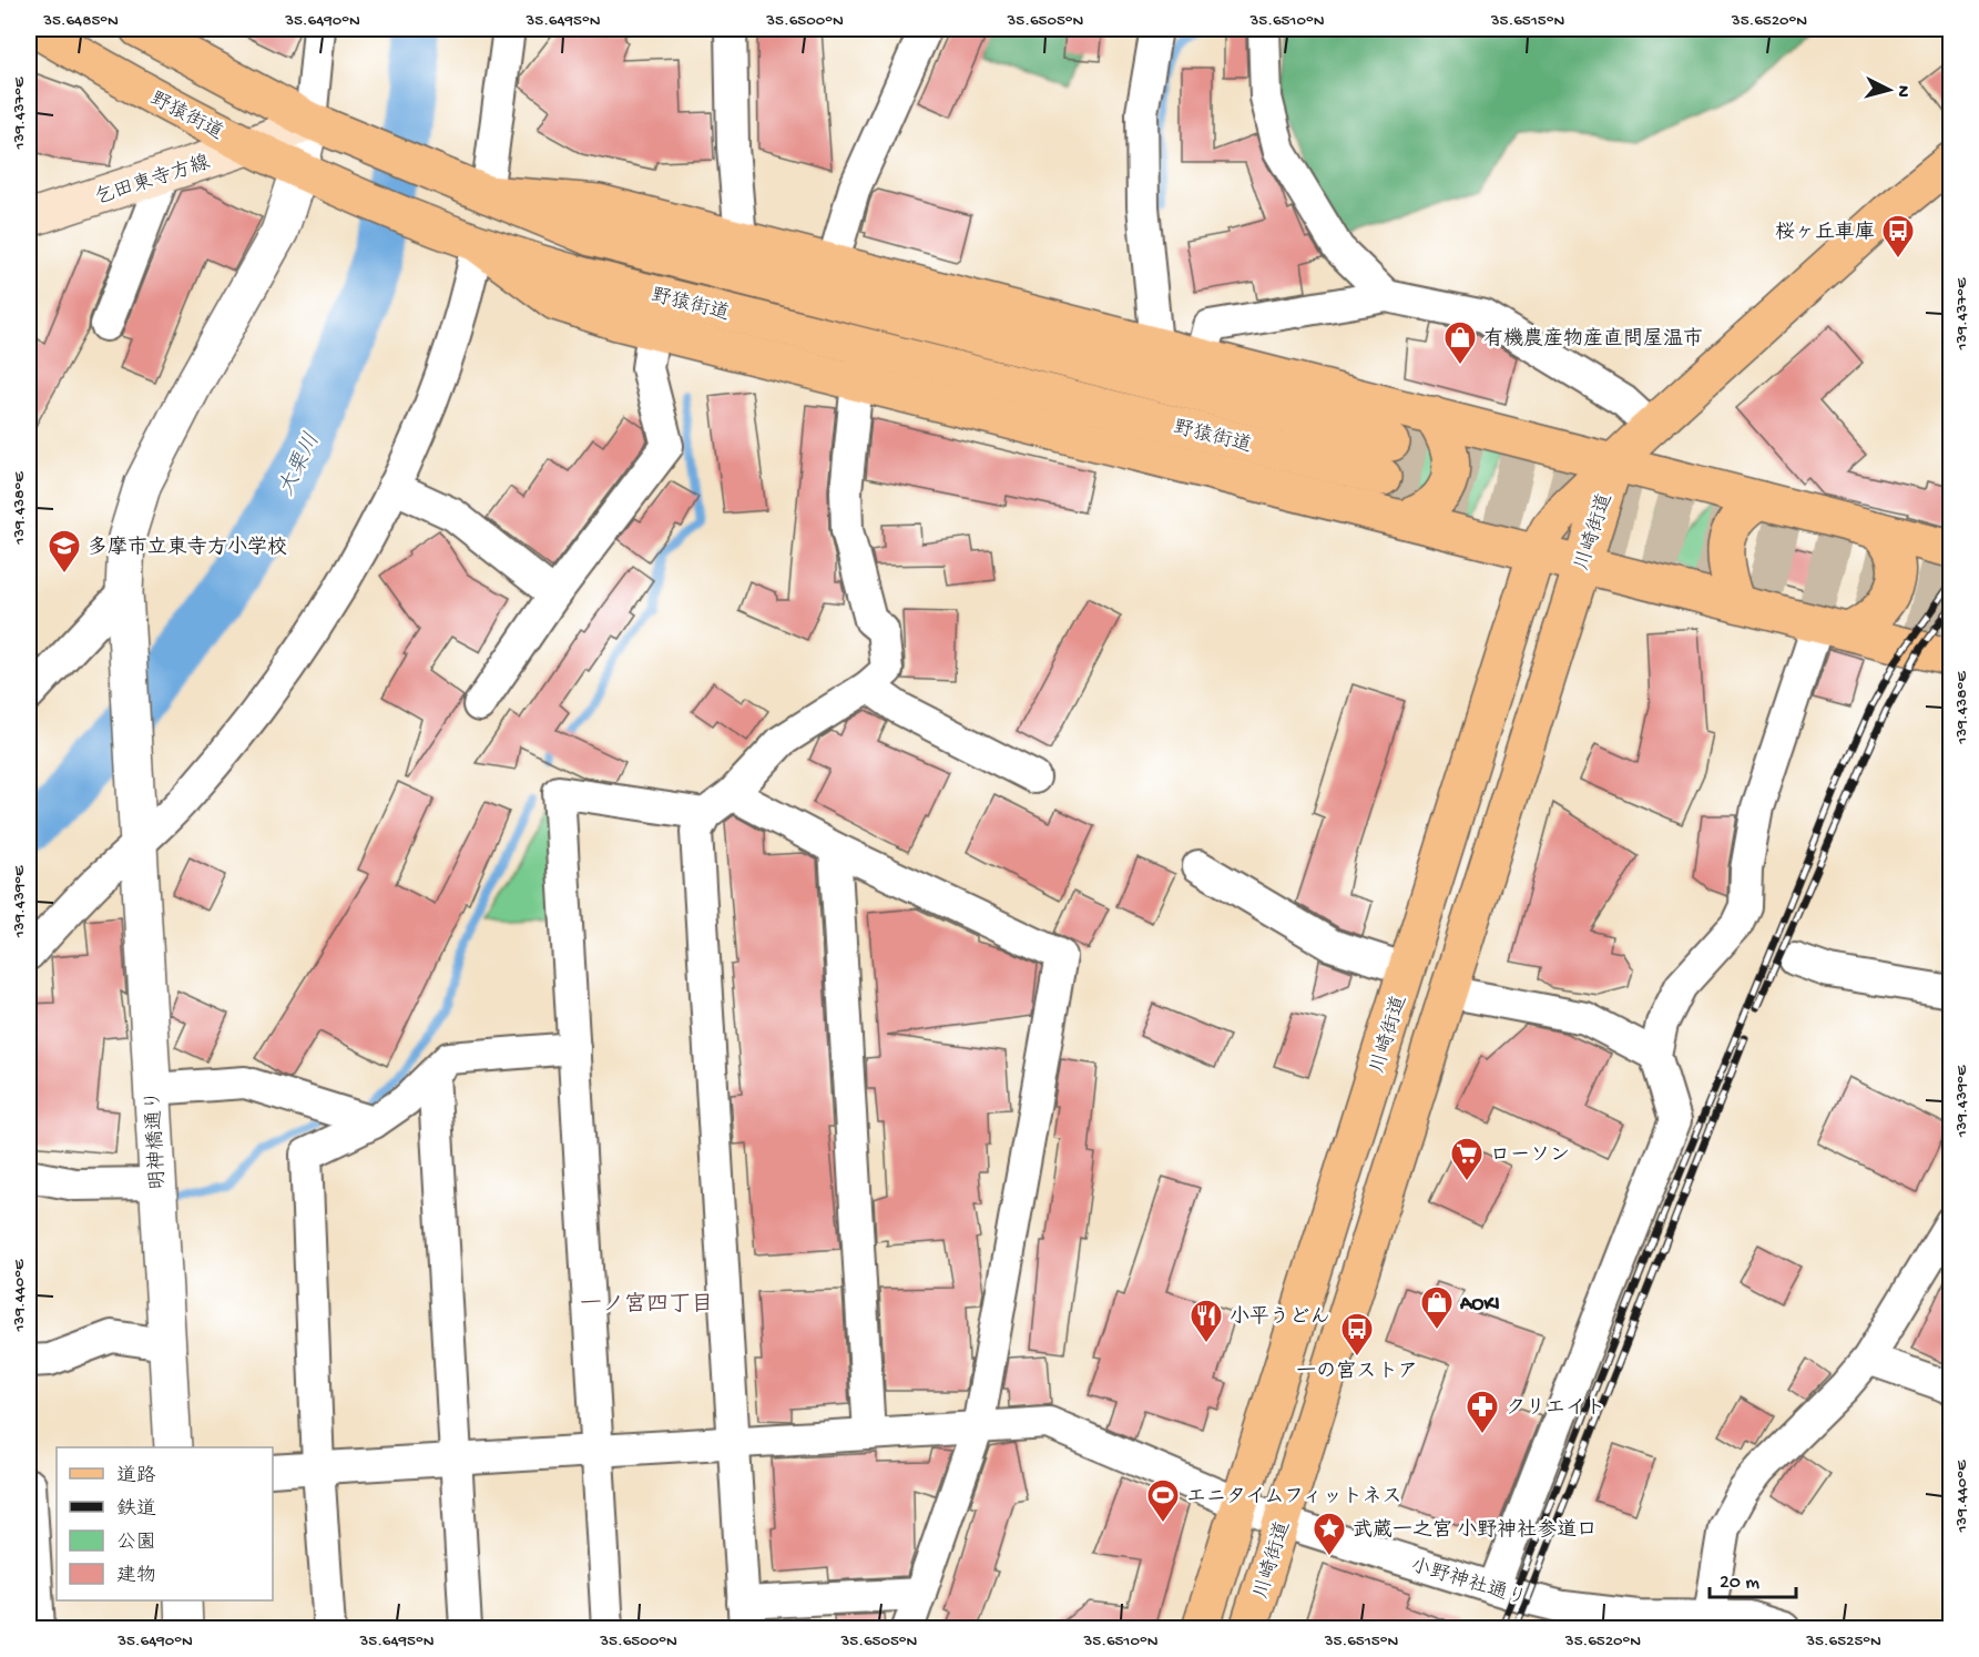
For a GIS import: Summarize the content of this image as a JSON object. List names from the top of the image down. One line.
{"streets":{"main road":["野猿街道","乞田東寺方線","川崎街道"],"street":["明神橋通り","小野神社通り"]},"crossings":[["野猿街道","乞田東寺方線"],["野猿街道","明神橋通り"],["乞田東寺方線","明神橋通り"],["川崎街道","小野神社通り"]],"districts":["一ノ宮四丁目"],"water":["大栗川"],"places":{"bus stop":["桜ヶ丘車庫","一の宮ストア"],"shop":["有機農産物産直問屋温市","AOKI"],"school or university":["多摩市立東寺方小学校"],"supermarket":["ローソン"],"restaurant":["小平うどん"],"pharmacy":["クリエイト"],"sports":["エニタイムフィットネス"],"place":["武蔵一之宮 小野神社参道口"]},"legend":["道路","鉄道","公園","建物"],"scale_bar":"20 m","north":"right","coordinates":["35.6485°N","35.6490°N","35.6495°N","35.6500°N","35.6505°N","35.6510°N","35.6515°N","35.6520°N","139.437°E","139.438°E","139.439°E","139.440°E","35.6525°N"]}
